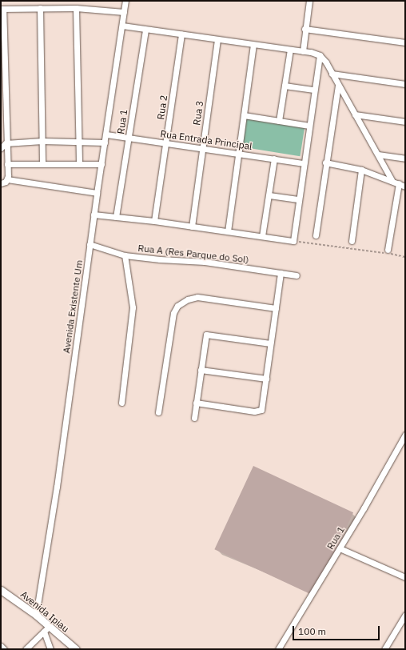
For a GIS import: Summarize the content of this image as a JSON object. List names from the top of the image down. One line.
{"streets":{"main road":["Avenida Ipiau"],"street":["Rua 2","Rua 3","Rua 1","Rua Entrada Principal","Rua A (Res Parque do Sol)","Avenida Existente Um"]},"crossings":[["Rua 2","Rua Entrada Principal"],["Rua 3","Rua Entrada Principal"],["Rua 1","Rua Entrada Principal"],["Rua Entrada Principal","Avenida Existente Um"],["Rua A (Res Parque do Sol)","Avenida Existente Um"],["Avenida Existente Um","Avenida Ipiau"]],"scale_bar":"100 m"}
